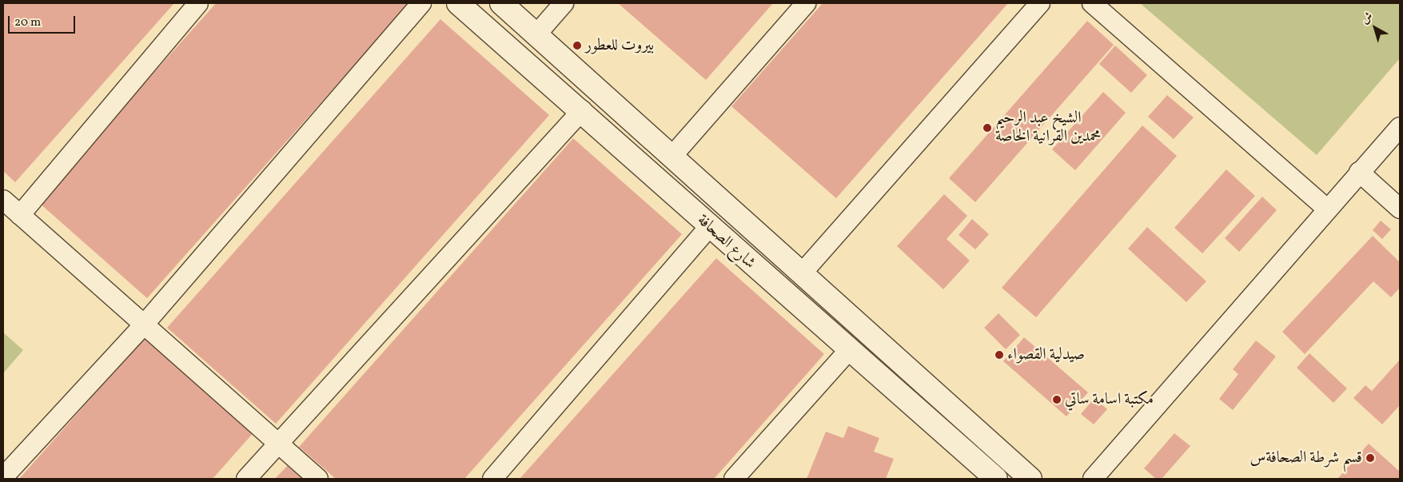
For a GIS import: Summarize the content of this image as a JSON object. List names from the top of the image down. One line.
{"streets":{"main road":["شارع الصحافة"]},"places":["بيروت للعطور","الشيخ عبد الرحيم محمدين القرانية الخاصة","صيدلية القصواء","مكتبة اسامة ساتي","قسم شرطة الصحافةس"],"scale_bar":"20 m","north":"top left"}
